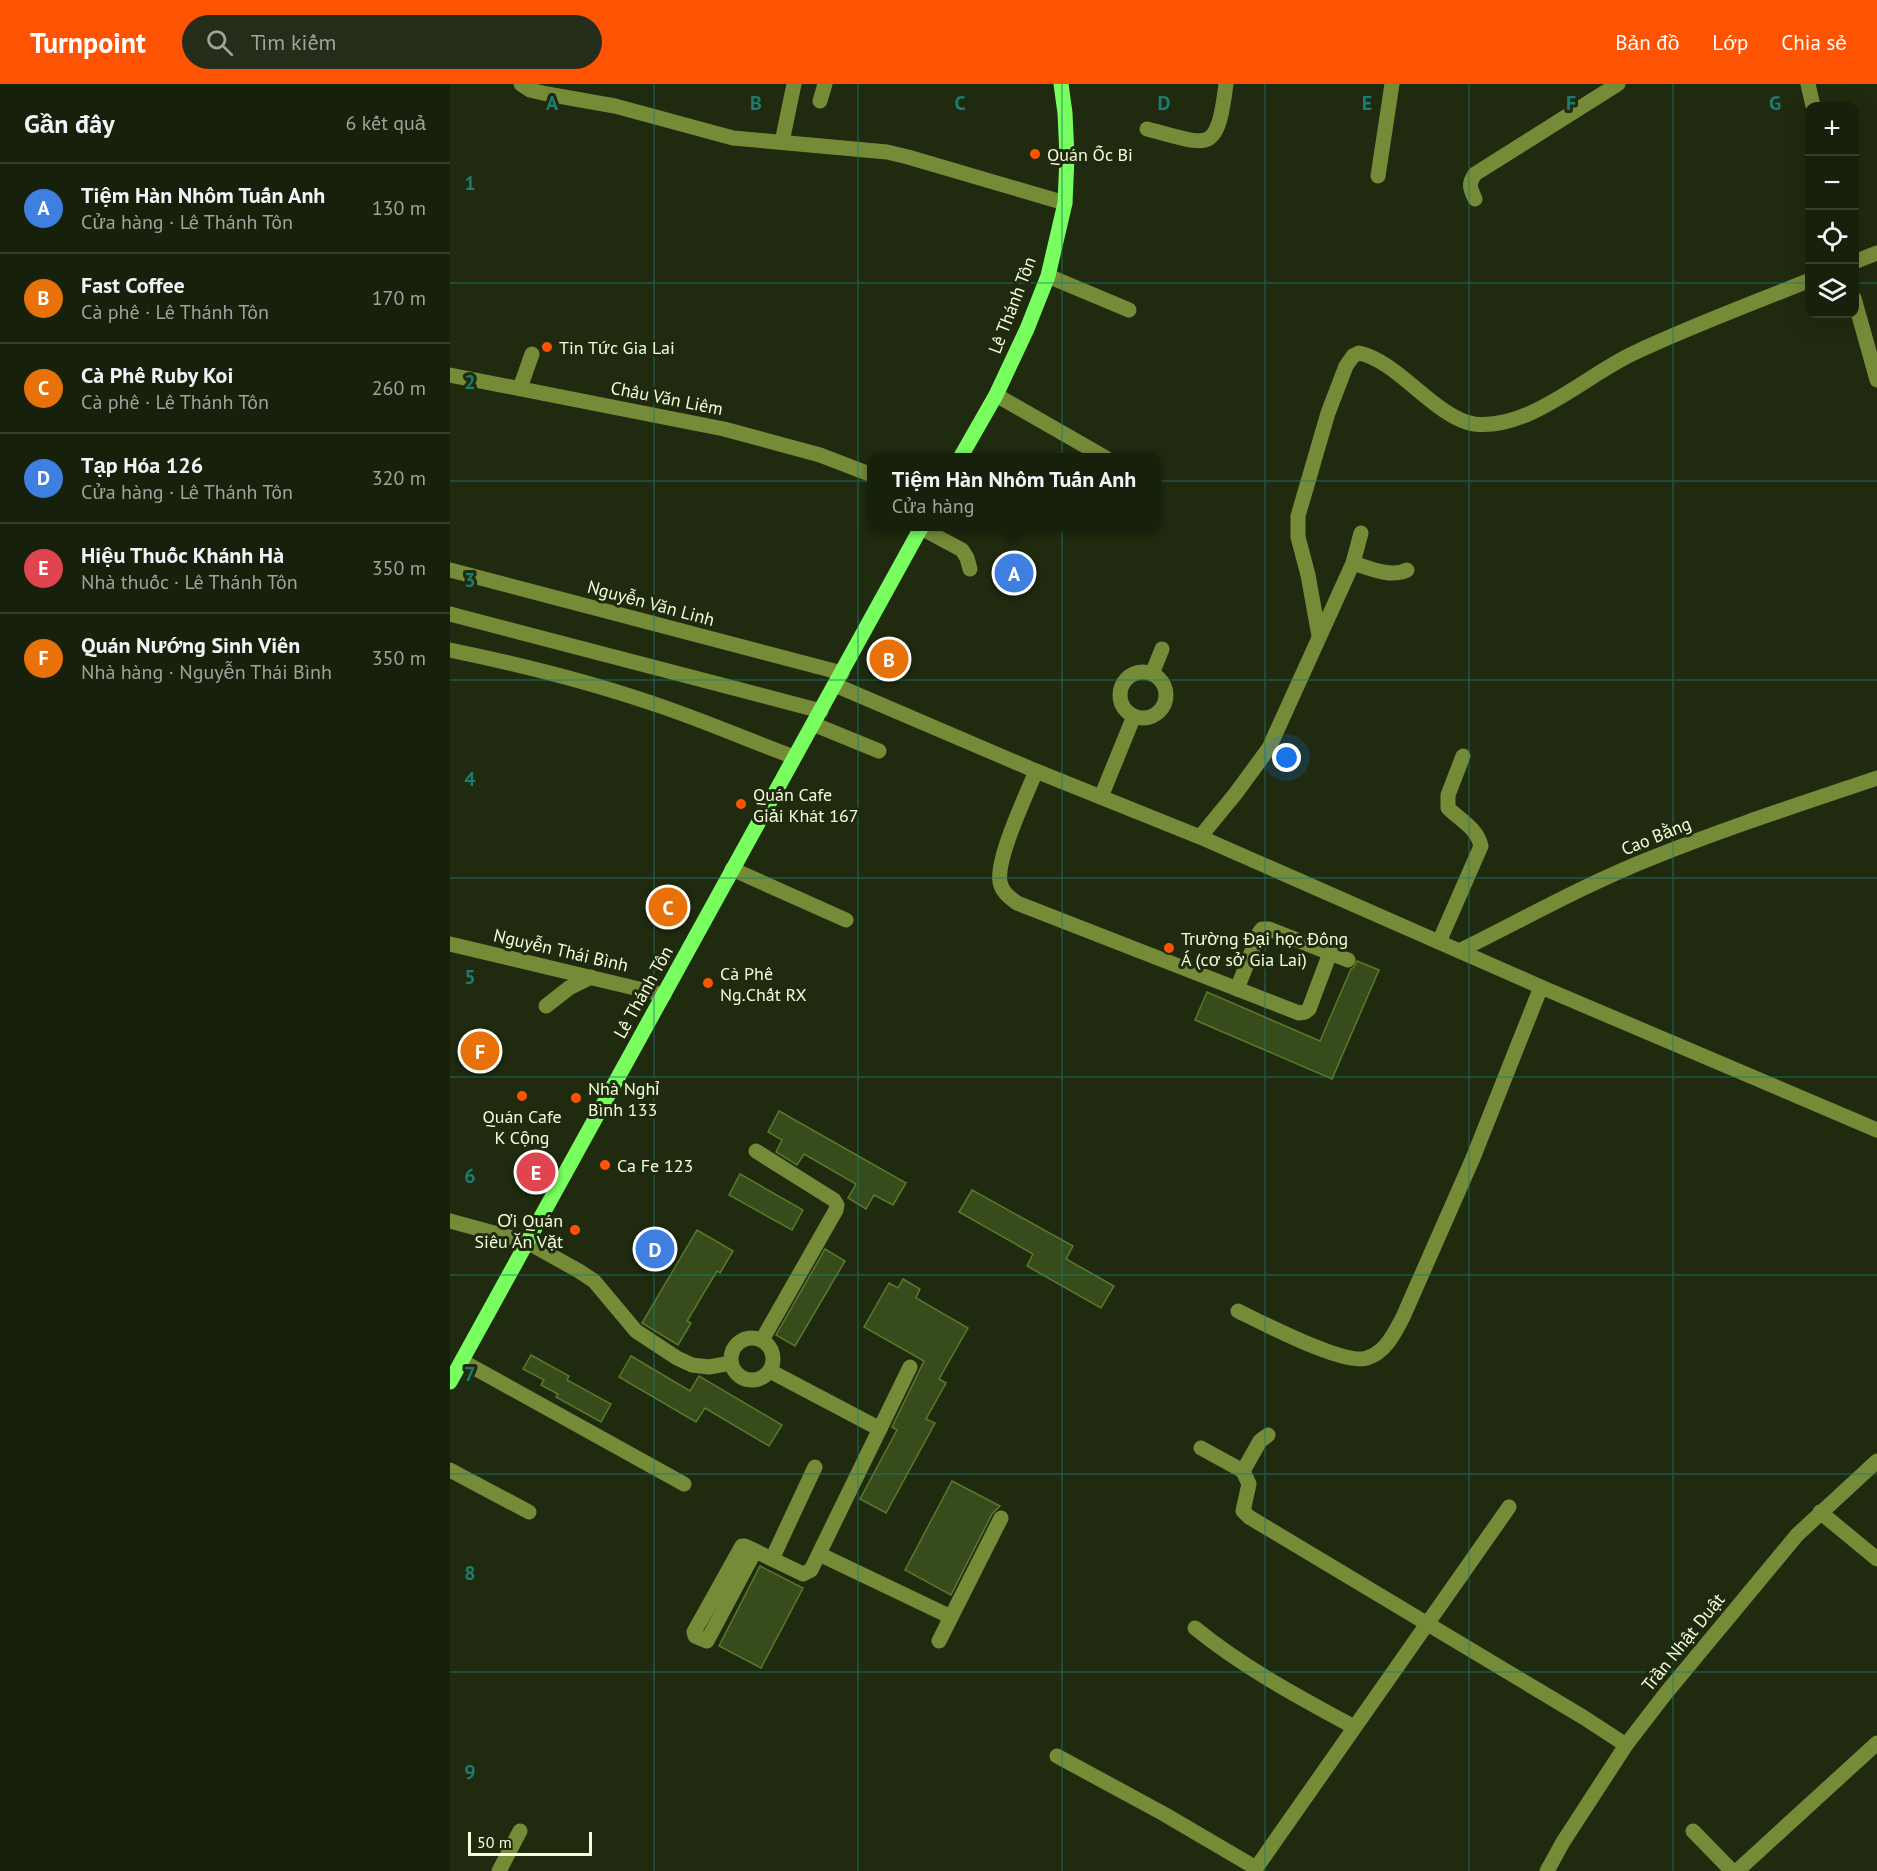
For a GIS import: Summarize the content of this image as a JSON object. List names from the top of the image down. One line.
{"streets":{"main road":["Lê Thánh Tôn"],"street":["Châu Văn Liêm","Nguyễn Văn Linh","Cao Bằng","Nguyễn Thái Bình","Trần Nhật Duật"]},"crossings":[["Lê Thánh Tôn","Nguyễn Văn Linh"],["Lê Thánh Tôn","Nguyễn Thái Bình"],["Nguyễn Văn Linh","Cao Bằng"]],"places":["Quán Ốc Bi","Tin Tức Gia Lai","Quán Cafe Giải Khát 167","Trường Đại học Đông Á (cơ sở Gia Lai)","Cà Phê Ng.Chất RX","Quán Cafe K Cộng","Nhà Nghỉ Bình 133","Ca Fe 123","Ơi Quán Siêu Ăn Vặt"],"scale_bar":"50 m","page":{"header":"Turnpoint","search":"Tìm kiếm","nav":["Bản đồ","Lớp","Chia sẻ"],"heading":["Gần đây","6 kết quả"],"map_buttons":["+","−"],"list":[{"mark":"A","name":"Tiệm Hàn Nhôm Tuấn Anh","note":"Cửa hàng · Lê Thánh Tôn","value":"130 m"},{"mark":"B","name":"Fast Coffee","note":"Cà phê · Lê Thánh Tôn","value":"170 m"},{"mark":"C","name":"Cà Phê Ruby Koi","note":"Cà phê · Lê Thánh Tôn","value":"260 m"},{"mark":"D","name":"Tạp Hóa 126","note":"Cửa hàng · Lê Thánh Tôn","value":"320 m"},{"mark":"E","name":"Hiệu Thuốc Khánh Hà","note":"Nhà thuốc · Lê Thánh Tôn","value":"350 m"},{"mark":"F","name":"Quán Nướng Sinh Viên","note":"Nhà hàng · Nguyễn Thái Bình","value":"350 m"}],"popup":["Tiệm Hàn Nhôm Tuấn Anh","Cửa hàng"],"pins":["A","B","C","F","E","D"],"scale":"50 m"},"grid":{"columns":["A","B","C","D","E","F","G"],"rows":["1","2","3","4","5","6","7","8","9"]}}
